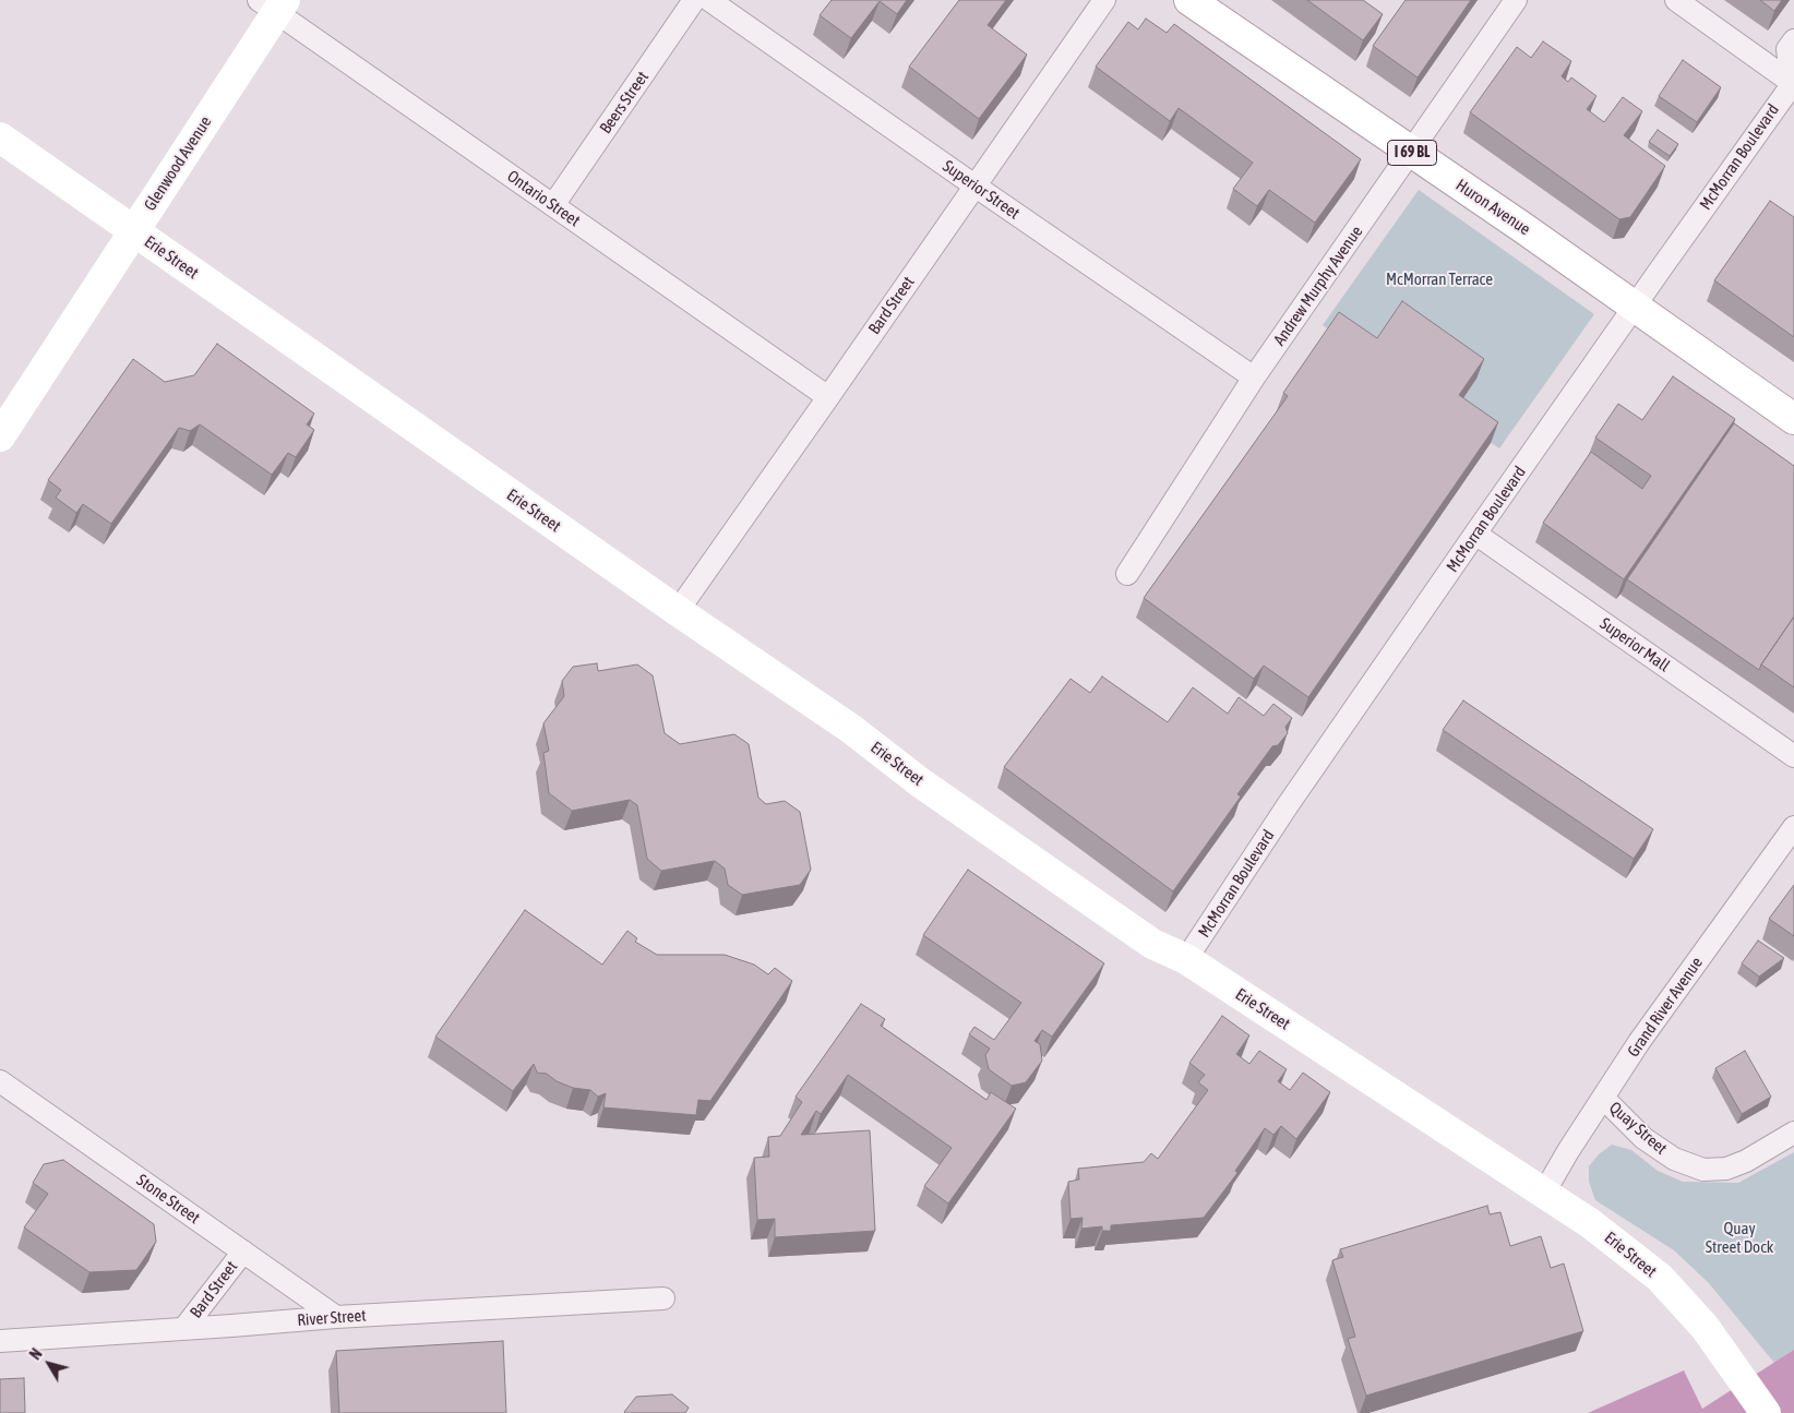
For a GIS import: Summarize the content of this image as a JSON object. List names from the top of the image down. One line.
{"streets":{"street":["Beers Street","I 69 BL","McMorran Boulevard","Glenwood Avenue","Superior Street","Ontario Street","Huron Avenue","Erie Street","Andrew Murphy Avenue","Bard Street","Superior Mall","Grand River Avenue","Quay Street","Stone Street","River Street"]},"crossings":[["Beers Street","Ontario Street"],["McMorran Boulevard","Huron Avenue"],["McMorran Boulevard","Erie Street"],["McMorran Boulevard","Superior Mall"],["Glenwood Avenue","Ontario Street"],["Glenwood Avenue","Erie Street"],["Superior Street","Andrew Murphy Avenue"],["Superior Street","Bard Street"],["Ontario Street","Bard Street"],["Huron Avenue","Andrew Murphy Avenue"],["Erie Street","Bard Street"],["Erie Street","Grand River Avenue"],["Bard Street","Stone Street"],["Bard Street","River Street"],["Grand River Avenue","Quay Street"],["Stone Street","River Street"]],"parks":["McMorran Terrace","Quay Street Dock"],"north":"top left"}
